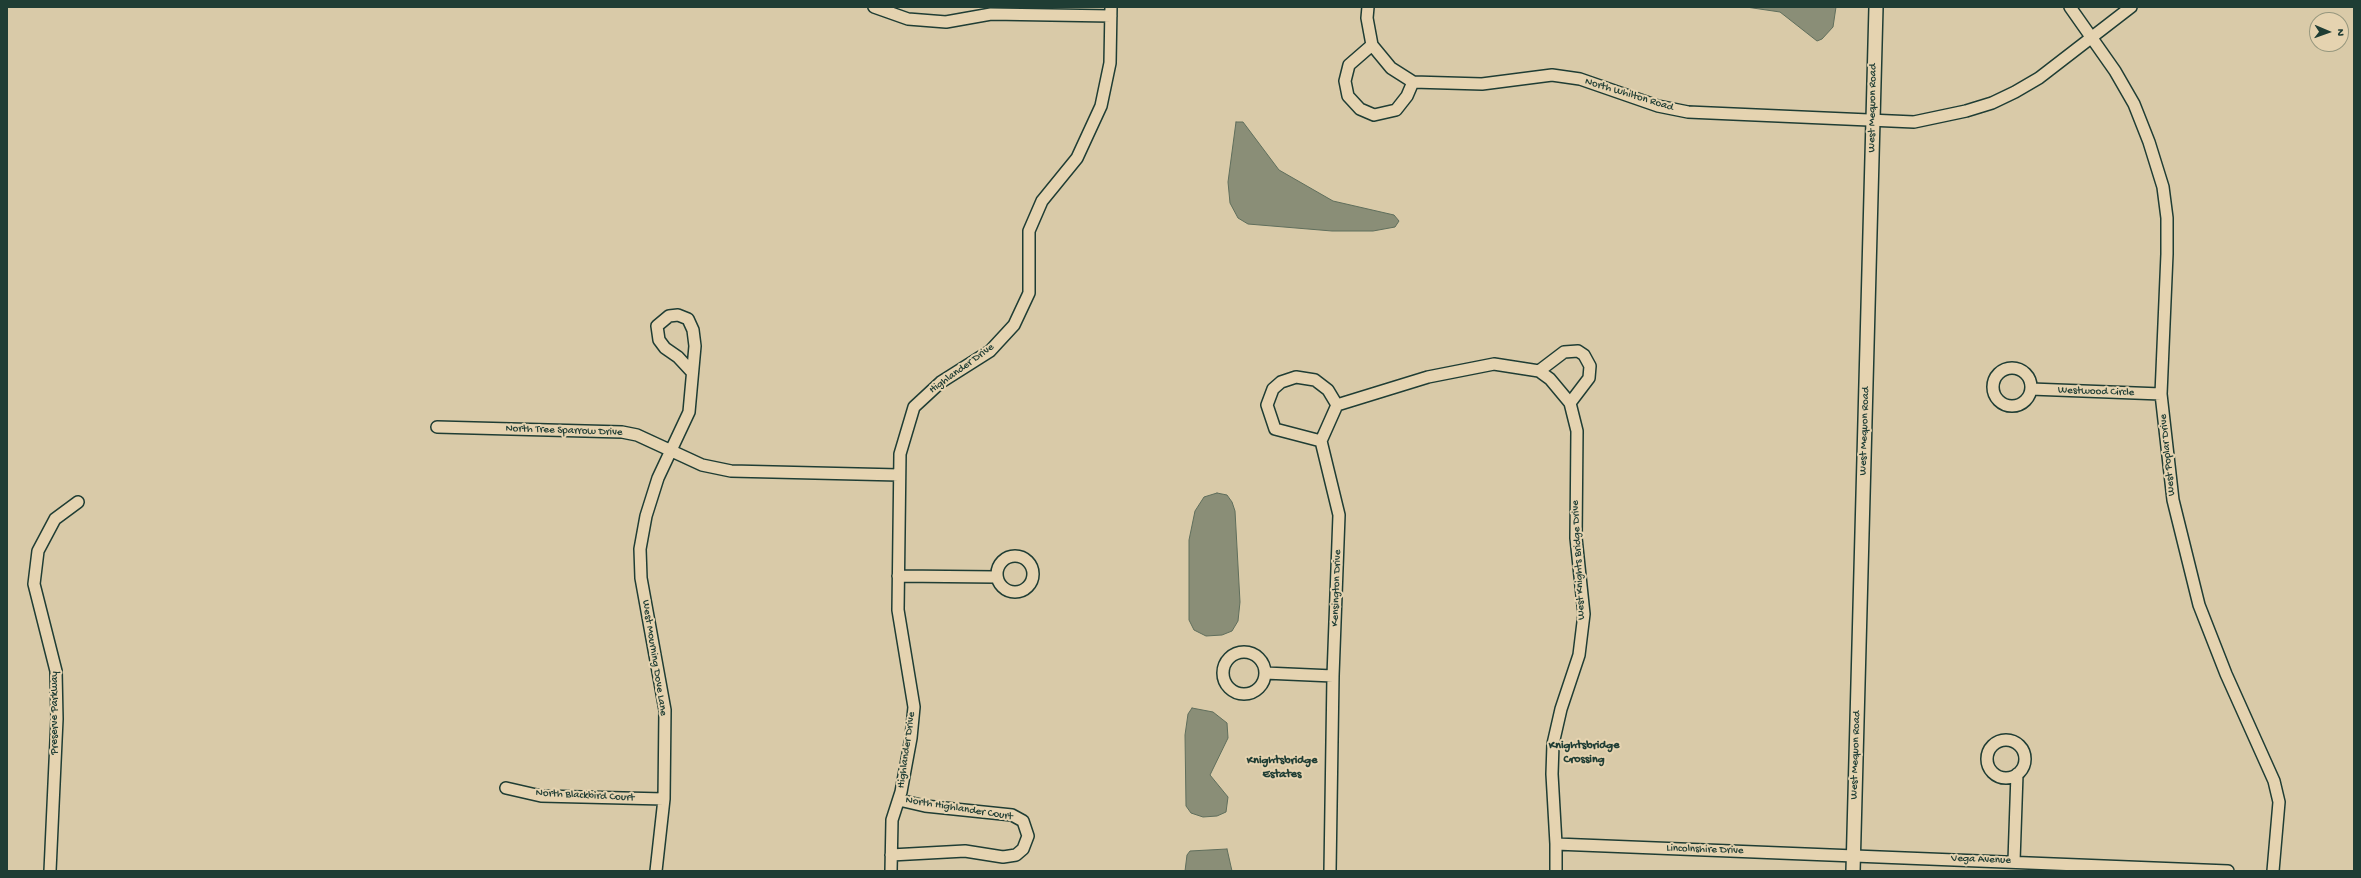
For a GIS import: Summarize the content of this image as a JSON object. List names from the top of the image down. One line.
{"streets":{"main road":["West Mequon Road"],"street":["North Whilton Road","Highlander Drive","Westwood Circle","North Tree Sparrow Drive","West Poplar Drive","West Knights Bridge Drive","Kensington Drive","West Mourning Dove Lane","Preserve Parkway","North Blackbird Court","North Highlander Court","Lincolnshire Drive","Vega Avenue"]},"crossings":[["North Whilton Road","West Mequon Road"],["North Whilton Road","West Poplar Drive"],["West Mequon Road","Lincolnshire Drive"],["West Mequon Road","Vega Avenue"],["Highlander Drive","North Tree Sparrow Drive"],["Highlander Drive","North Highlander Court"],["Westwood Circle","West Poplar Drive"],["North Tree Sparrow Drive","West Mourning Dove Lane"],["West Knights Bridge Drive","Kensington Drive"],["West Knights Bridge Drive","Lincolnshire Drive"],["West Mourning Dove Lane","North Blackbird Court"],["Lincolnshire Drive","Vega Avenue"]],"districts":["Knightsbridge Crossing","Knightsbridge Estates"],"north":"right"}
